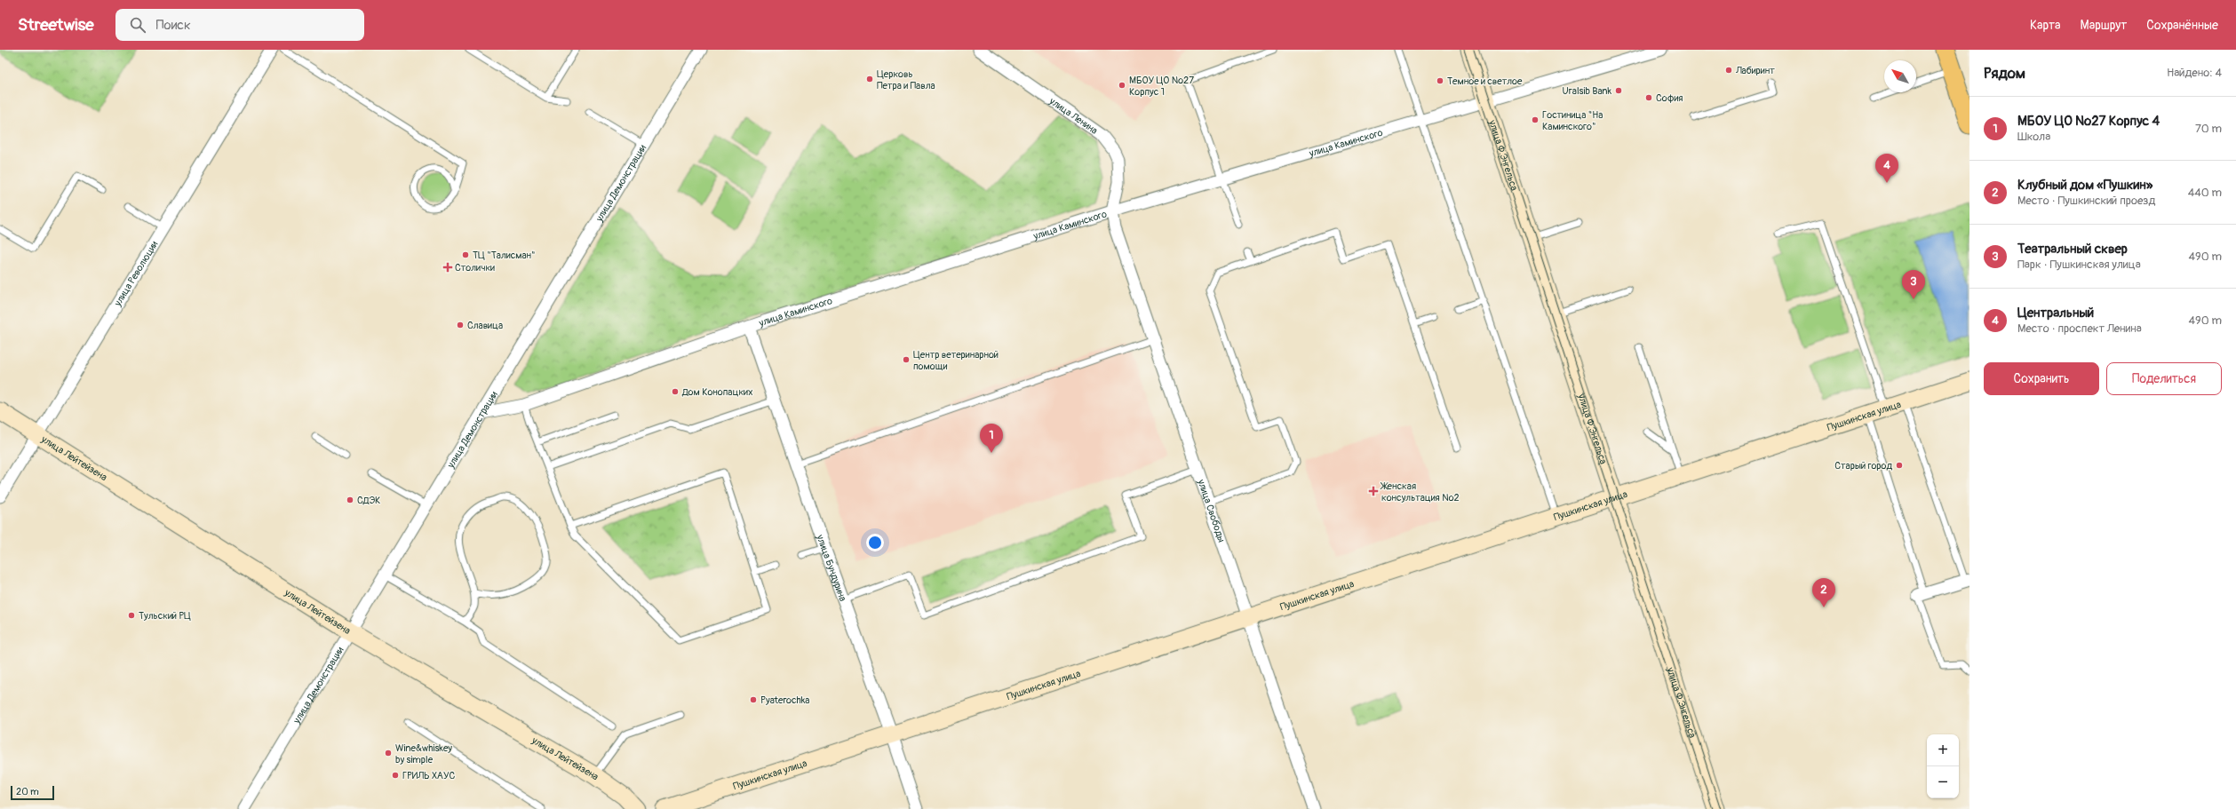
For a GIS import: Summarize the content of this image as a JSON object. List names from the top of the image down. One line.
{"streets":{"street":["улица Ленина","улица Каминского","улица Ф.Энгельса","улица Демонстрации","улица Революции","Пушкинская улица","улица Лейтейзена","улица Свободы","улица Бундурина"]},"crossings":[["улица Ленина","улица Каминского"],["улица Ленина","улица Свободы"],["улица Каминского","улица Ф.Энгельса"],["улица Каминского","улица Демонстрации"],["улица Каминского","улица Свободы"],["улица Каминского","улица Бундурина"],["улица Ф.Энгельса","Пушкинская улица"],["улица Демонстрации","улица Лейтейзена"],["улица Революции","улица Лейтейзена"],["Пушкинская улица","улица Свободы"],["Пушкинская улица","улица Бундурина"]],"places":{"other":["Лабиринт","Церковь Петра и Павла","Темное и светлое","МБОУ ЦО №27 Корпус 1","Uralsib Bank","София","Гостиница \"На Каминского\"","ТЦ \"Талисман\"","Славица","Центр ветеринарной помощи","Дом Конопацких","Старый город","СДЭК","Тульский РЦ","Pyaterochka","Wine&whiskey by simple","ГРИЛЬ ХАУС"],"health":["Столички","Женская консультация №2"]},"scale_bar":"20 m","north":"top left","page":{"header":"Streetwise","search":"Поиск","nav":["Карта","Маршрут","Сохранённые"],"heading":["Рядом","Найдено: 4"],"list":[{"mark":"1","name":"МБОУ ЦО №27 Корпус 4","note":"Школа","value":"70 m"},{"mark":"2","name":"Клубный дом «Пушкин»","note":"Место · Пушкинский проезд","value":"440 m"},{"mark":"3","name":"Театральный сквер","note":"Парк · Пушкинская улица","value":"490 m"},{"mark":"4","name":"Центральный","note":"Место · проспект Ленина","value":"490 m"}],"pins":["4","3","1","2"],"buttons":["Сохранить","Поделиться"],"map_buttons":["+","−"],"scale":"20 m"}}
